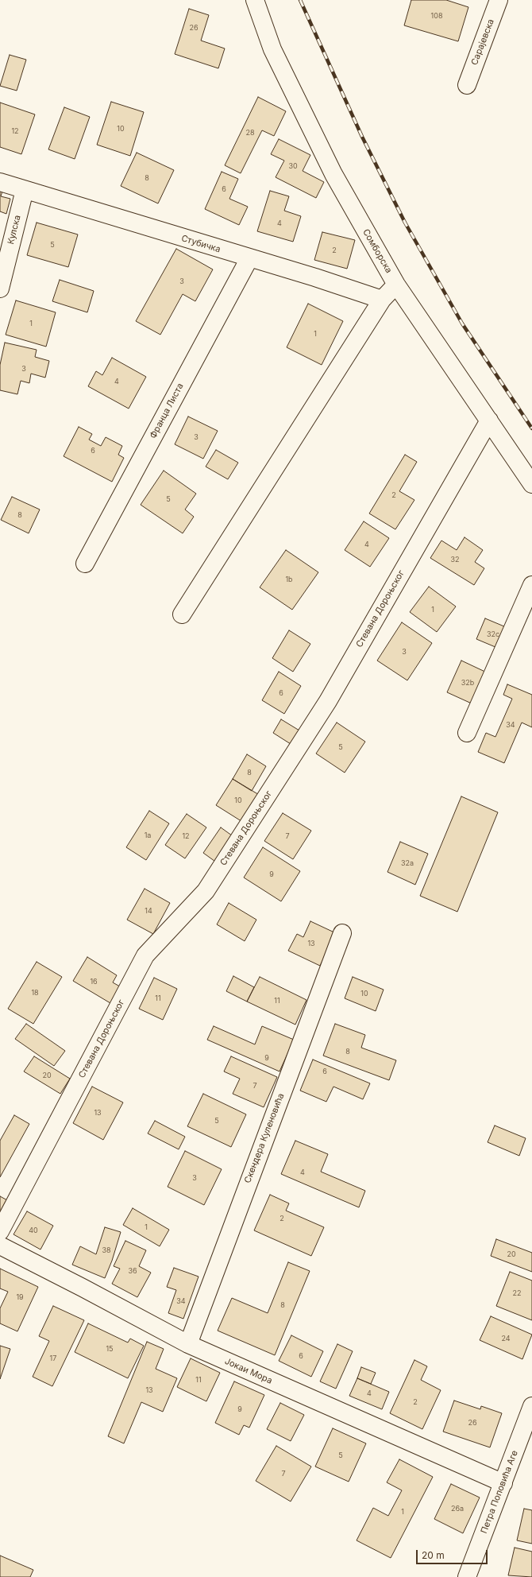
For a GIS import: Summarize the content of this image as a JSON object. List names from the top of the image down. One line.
{"streets":{"street":["Сарајевска","Кулска","Стубичка","Сомборска","Франца Листа","Стевана Дороњског","Скендера Куленовића","Јокаи Мора","Петра Поповића Аге"]},"crossings":[["Кулска","Стубичка"],["Стубичка","Франца Листа"],["Сомборска","Стевана Дороњског"],["Скендера Куленовића","Јокаи Мора"],["Јокаи Мора","Петра Поповића Аге"]],"house_numbers":["108","26","10","12","28","30","8","6","4","5","2","3","1","1","3","4","3","6","2","5","8","4","32","1b","1","32c","3","32b","6","34","5","8","10","1a","12","7","32a","9","14","13","16","18","10","11","11","8","9","6","20","7","13","5","4","3","2","1","40","38","20","36","22","19","34","8","24","15","6","17","11","13","4","2","9","26","5","7","26a","1"],"scale_bar":"20 m"}
